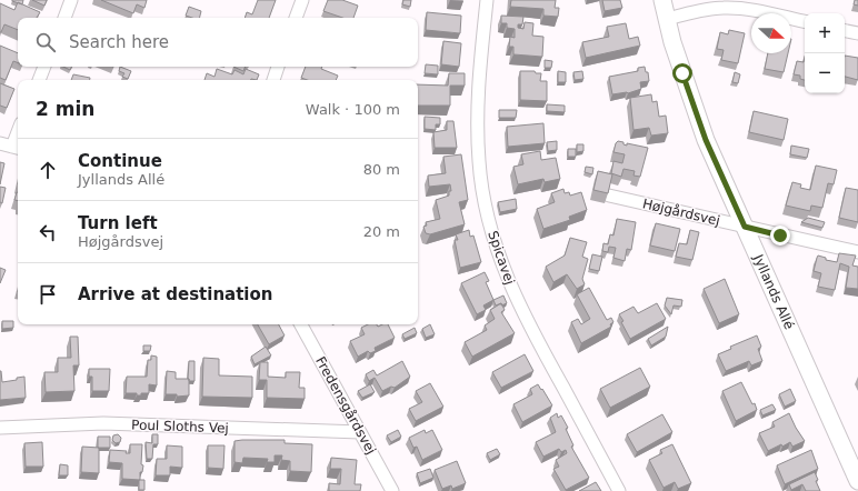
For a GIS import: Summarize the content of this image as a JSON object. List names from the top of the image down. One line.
{"streets":{"street":["Højgårdsvej","Spicavej","Jyllands Allé","Fredensgårdsvej","Poul Sloths Vej"]},"crossings":[["Højgårdsvej","Jyllands Allé"],["Fredensgårdsvej","Poul Sloths Vej"]],"north":"right","page":{"map_buttons":["+","−"],"search":"Search here","heading":["2 min","Walk · 100 m"],"list":[["Continue","Jyllands Allé","80 m"],["Turn left","Højgårdsvej","20 m"],"Arrive at destination"]}}
